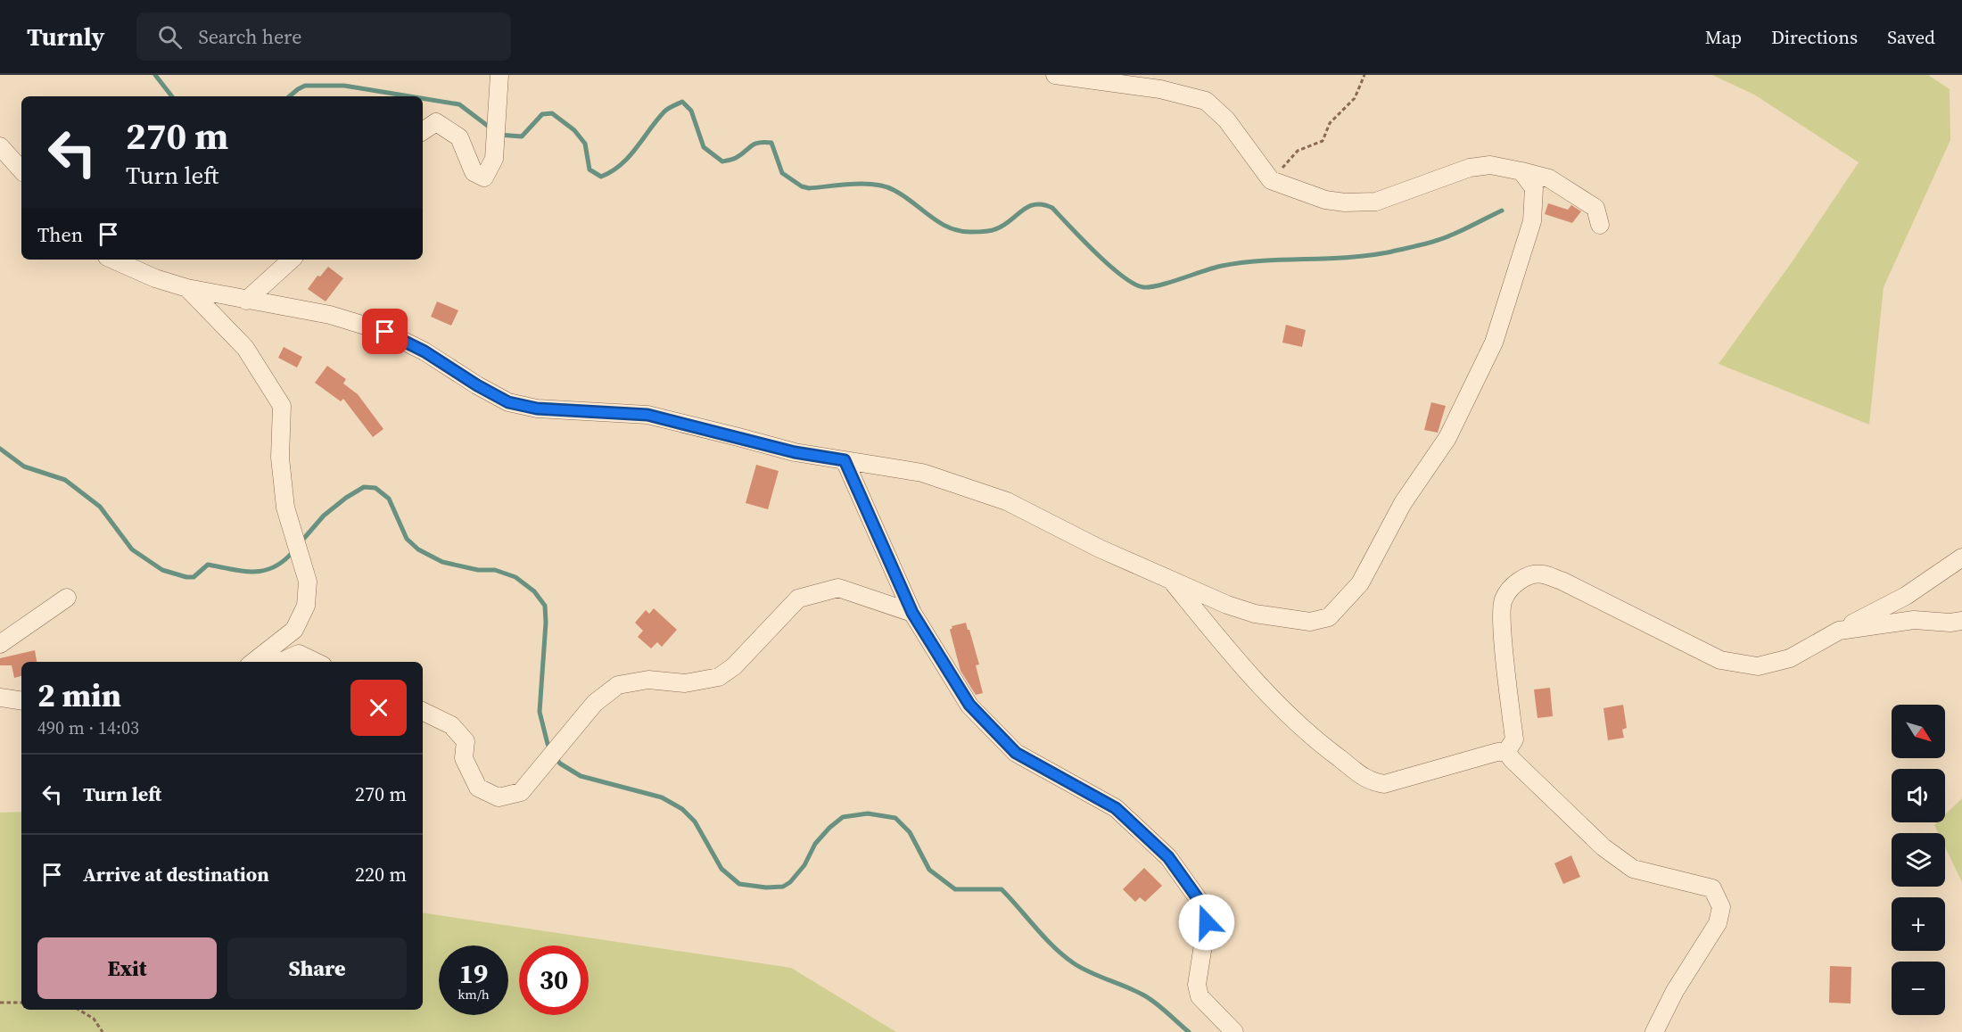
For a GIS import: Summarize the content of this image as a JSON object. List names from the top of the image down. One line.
{"north":"bottom right","page":{"header":"Turnly","search":"Search here","nav":["Map","Directions","Saved"],"turn":["270 m","Turn left"],"then":"Then","heading":["2 min","490 m · 14:03"],"map_buttons":["+","−"],"list":[{"name":"Turn left","value":"270 m"},{"name":"Arrive at destination","value":"220 m"}],"buttons":["Exit","Share"],"speed":"19 km/h","limit":"30"}}
